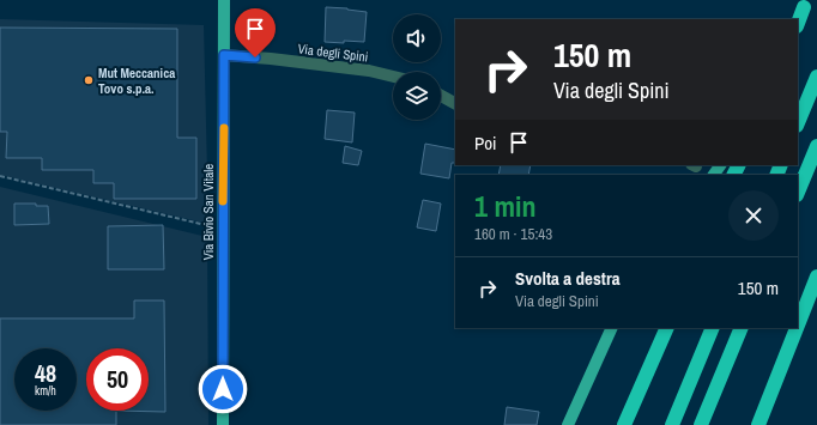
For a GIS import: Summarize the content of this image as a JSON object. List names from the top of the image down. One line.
{"streets":{"main road":["Via Bivio San Vitale"],"street":["Via degli Spini"]},"crossings":[["Via degli Spini","Via Bivio San Vitale"]],"places":["Mut Meccanica Tovo s.p.a."],"page":{"turn":["150 m","Via degli Spini"],"then":"Poi","heading":["1 min","160 m · 15:43"],"list":[{"name":"Svolta a destra","note":"Via degli Spini","value":"150 m"}],"speed":"48 km/h","limit":"50"}}
